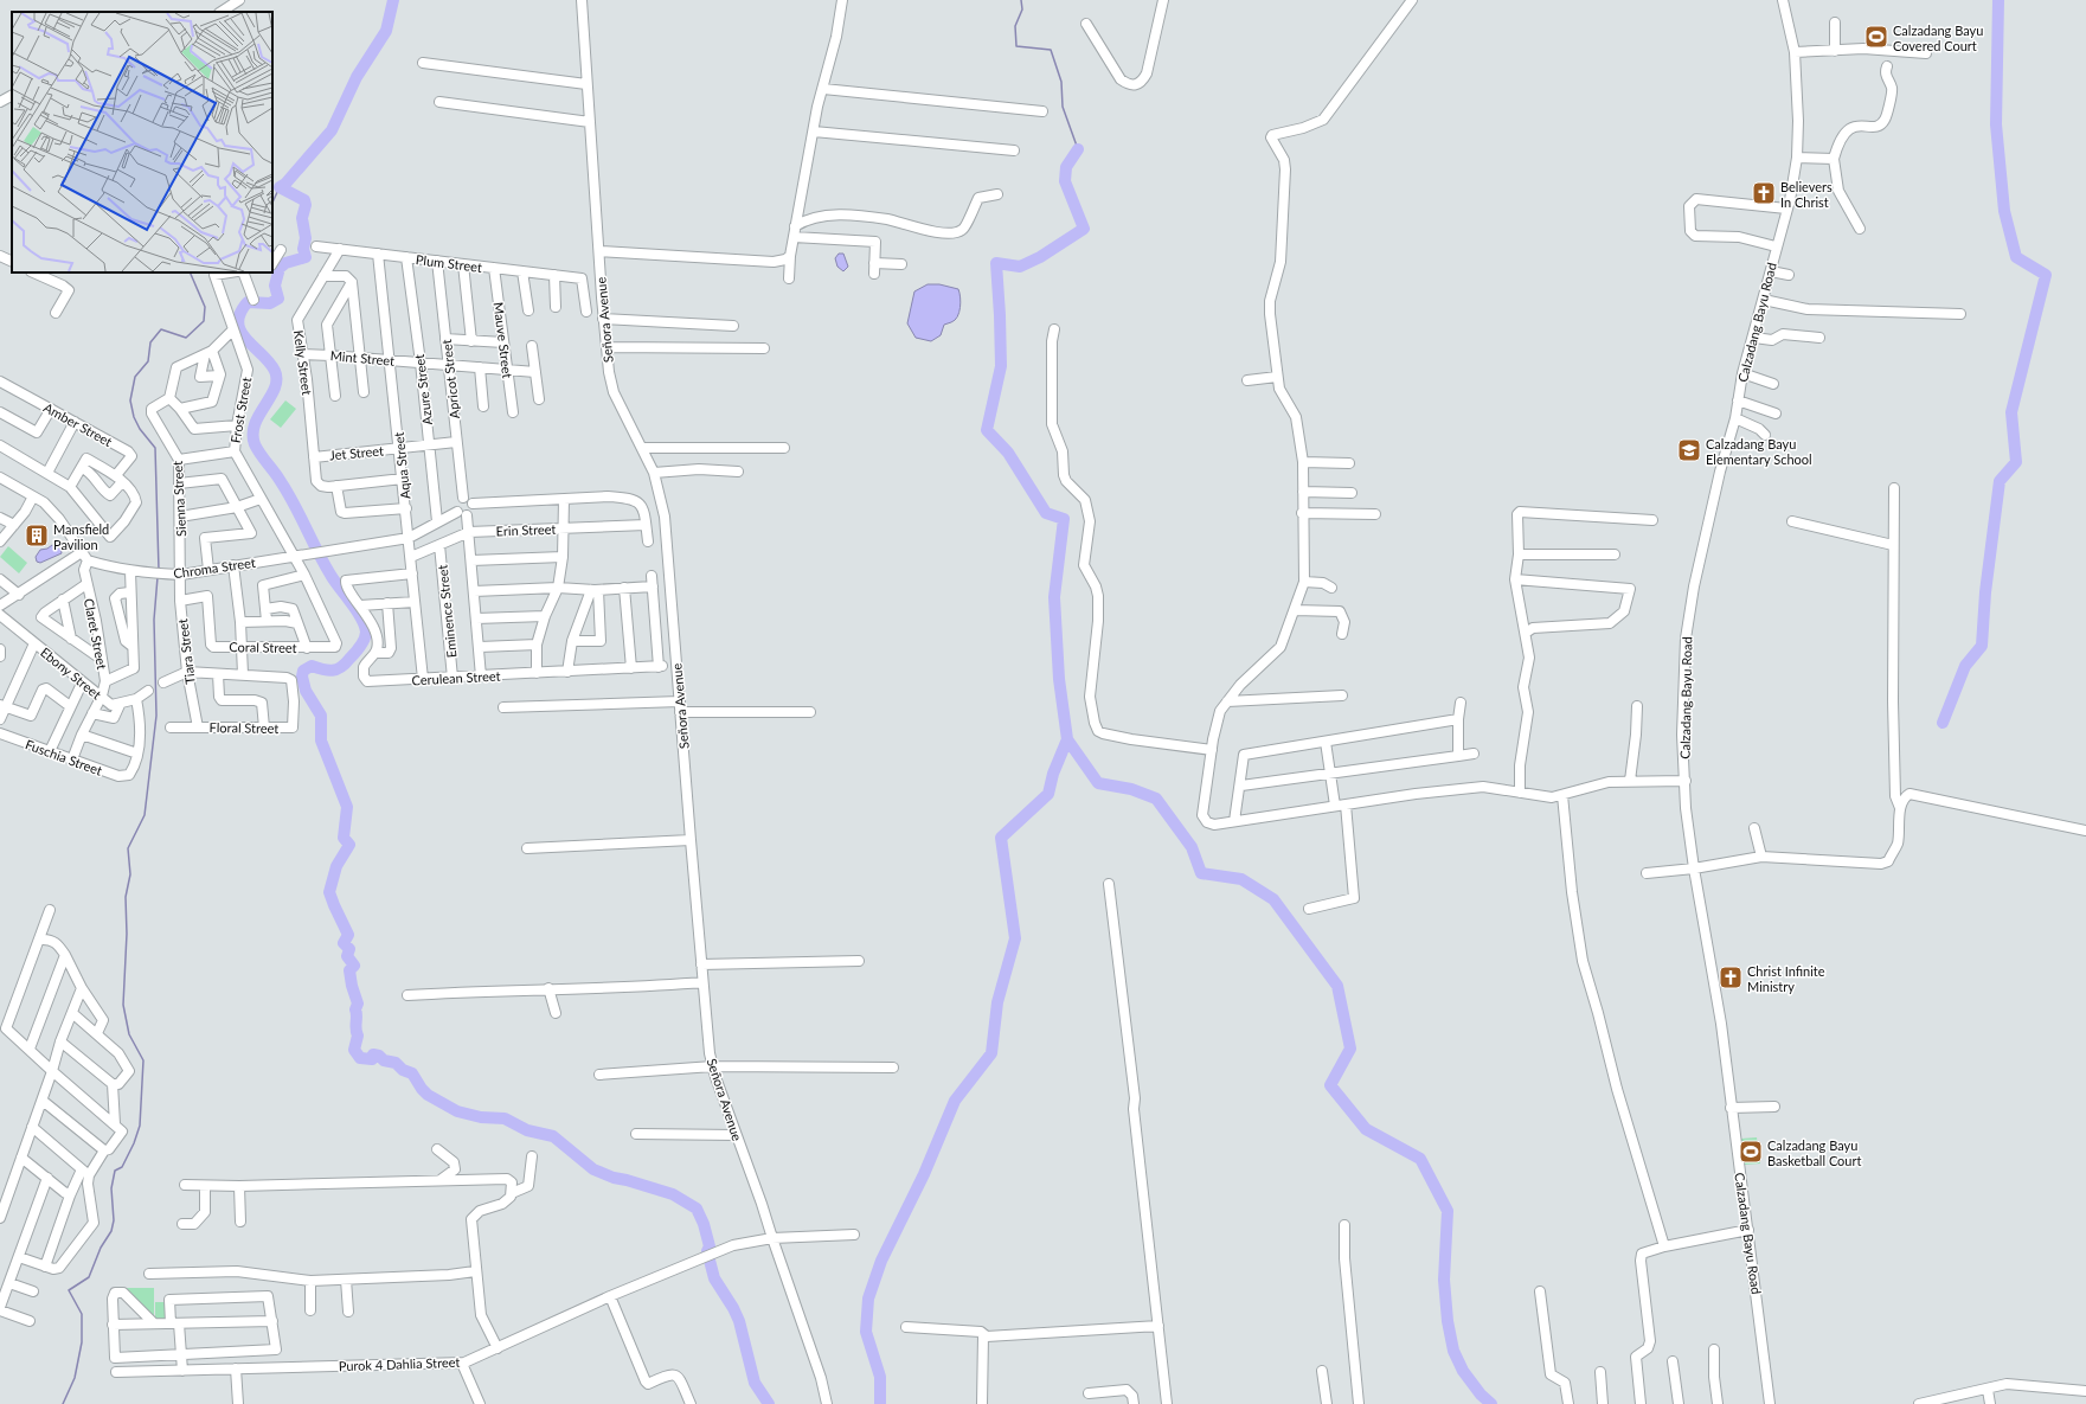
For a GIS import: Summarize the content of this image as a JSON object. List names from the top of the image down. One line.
{"streets":{"street":["Plum Street","Señora Avenue","Calzadang Bayu Road","Mauve Street","Mint Street","Kelly Street","Apricot Street","Azure Street","Frost Street","Amber Street","Jet Street","Aqua Street","Sienna Street","Erin Street","Chroma Street","Eminence Street","Claret Street","Coral Street","Tiara Street","Ebony Street","Cerulean Street","Floral Street","Fuschia Street","Purok 4 Dahlia Street"]},"crossings":[["Plum Street","Mauve Street"],["Plum Street","Kelly Street"],["Plum Street","Apricot Street"],["Plum Street","Azure Street"],["Plum Street","Aqua Street"],["Señora Avenue","Purok 4 Dahlia Street"],["Mauve Street","Mint Street"],["Mint Street","Kelly Street"],["Mint Street","Apricot Street"],["Mint Street","Azure Street"],["Mint Street","Aqua Street"],["Kelly Street","Jet Street"],["Apricot Street","Jet Street"],["Apricot Street","Chroma Street"],["Azure Street","Jet Street"],["Azure Street","Chroma Street"],["Frost Street","Chroma Street"],["Frost Street","Coral Street"],["Jet Street","Aqua Street"],["Aqua Street","Erin Street"],["Aqua Street","Chroma Street"],["Aqua Street","Cerulean Street"],["Sienna Street","Chroma Street"],["Sienna Street","Tiara Street"],["Erin Street","Eminence Street"],["Chroma Street","Claret Street"],["Chroma Street","Tiara Street"],["Eminence Street","Cerulean Street"],["Claret Street","Ebony Street"],["Claret Street","Fuschia Street"],["Coral Street","Tiara Street"],["Tiara Street","Floral Street"]],"places":{"sports":["Calzadang Bayu Covered Court","Calzadang Bayu Basketball Court"],"church":["Believers In Christ","Christ Infinite Ministry"],"school or university":["Calzadang Bayu Elementary School"],"building":["Mansfield Pavilion"]}}
